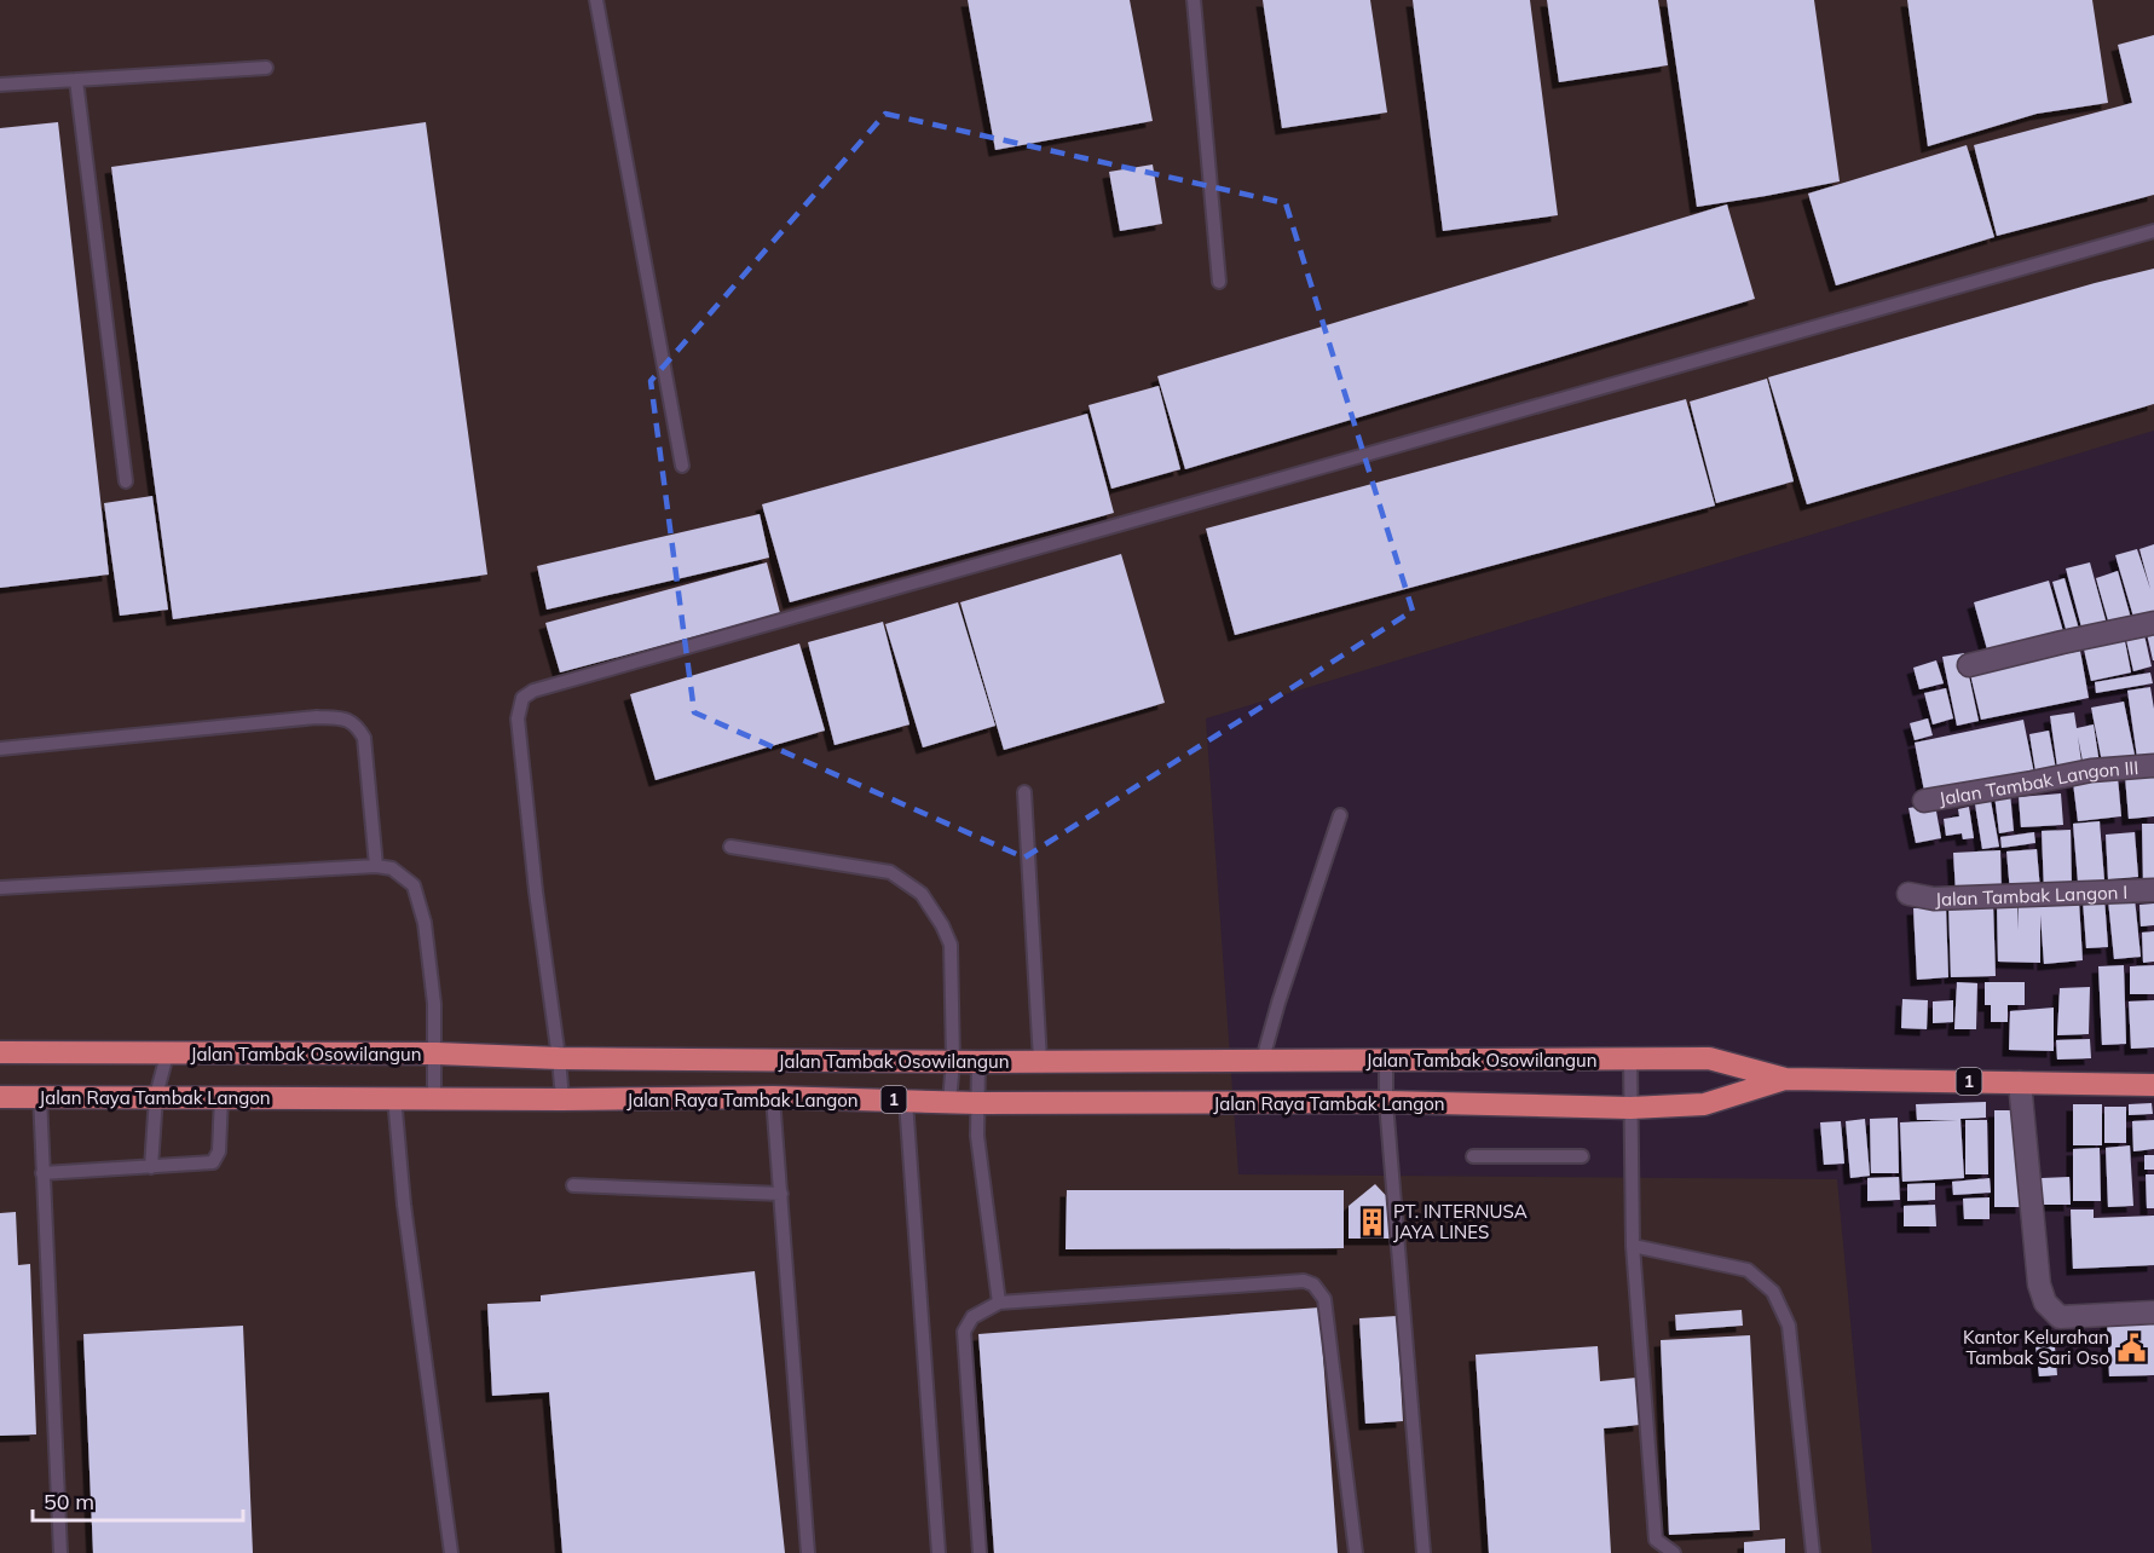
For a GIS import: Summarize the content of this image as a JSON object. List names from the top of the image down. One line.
{"streets":{"highway":["Jalan Tambak Osowilangun","1","Jalan Raya Tambak Langon"],"street":["Jalan Tambak Langon III","Jalan Tambak Langon I"]},"crossings":[["Jalan Tambak Osowilangun","1"],["Jalan Tambak Osowilangun","Jalan Raya Tambak Langon"],["1","Jalan Raya Tambak Langon"]],"places":{"building":["PT. INTERNUSA JAYA LINES"],"public building":["Kantor Kelurahan Tambak Sari Oso"]},"scale_bar":"50 m"}
